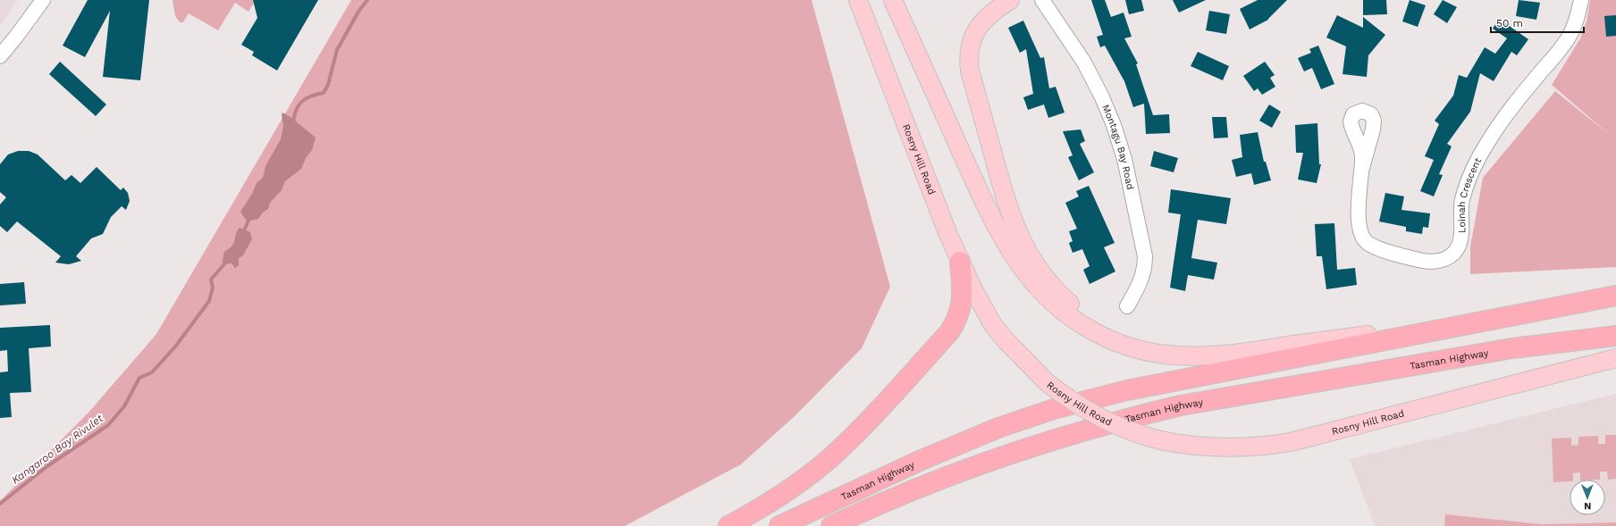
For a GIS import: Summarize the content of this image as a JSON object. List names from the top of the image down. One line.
{"streets":{"highway":["Tasman Highway"],"main road":["Rosny Hill Road"],"street":["Montagu Bay Road","Loinah Crescent"]},"water":["Kangaroo Bay Rivulet"],"scale_bar":"50 m","north":"bottom"}
